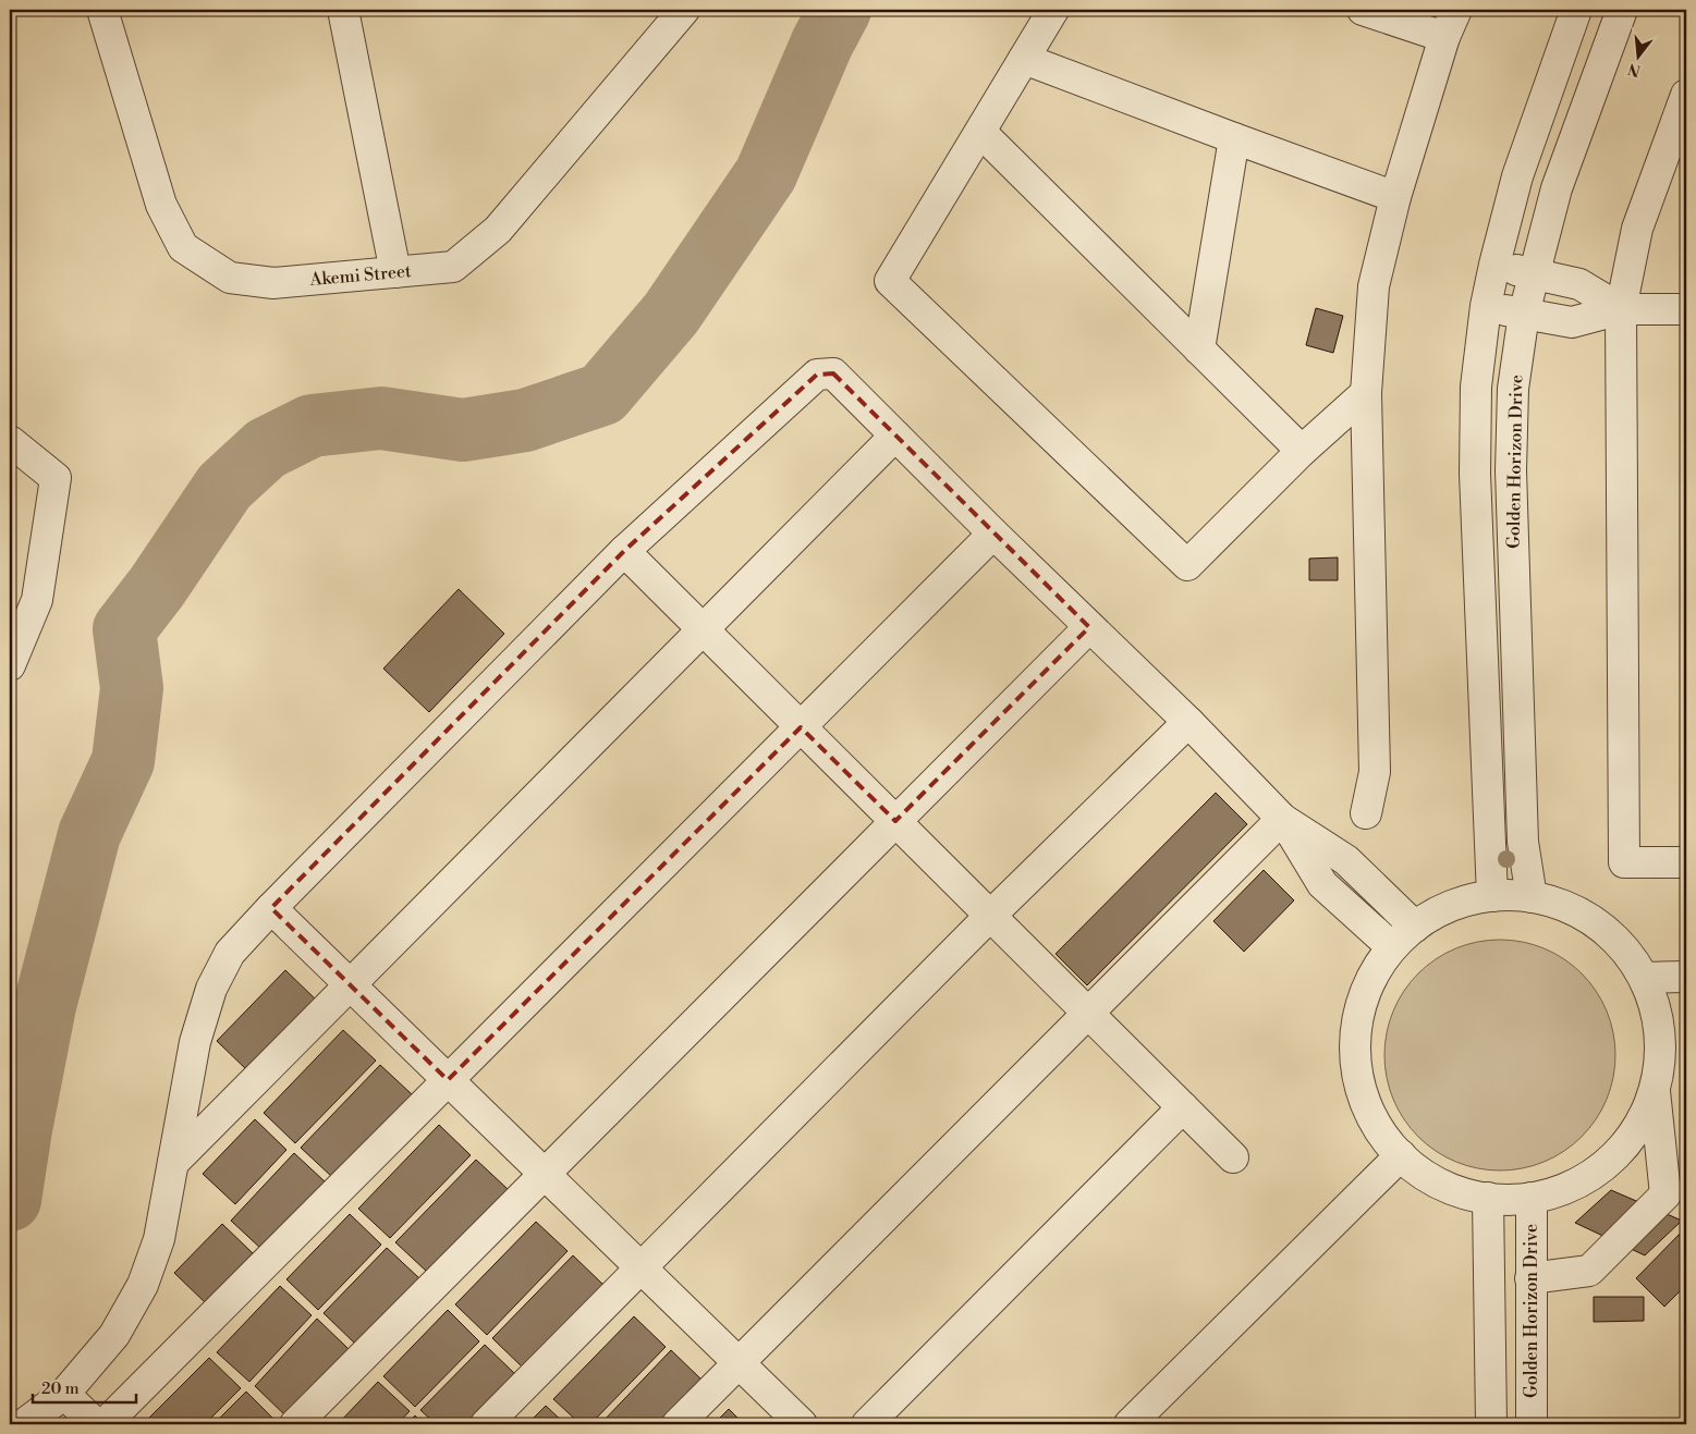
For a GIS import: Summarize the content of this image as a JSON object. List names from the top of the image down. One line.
{"streets":{"street":["Akemi Street","Golden Horizon Drive"]},"scale_bar":"20 m","north":"bottom"}
